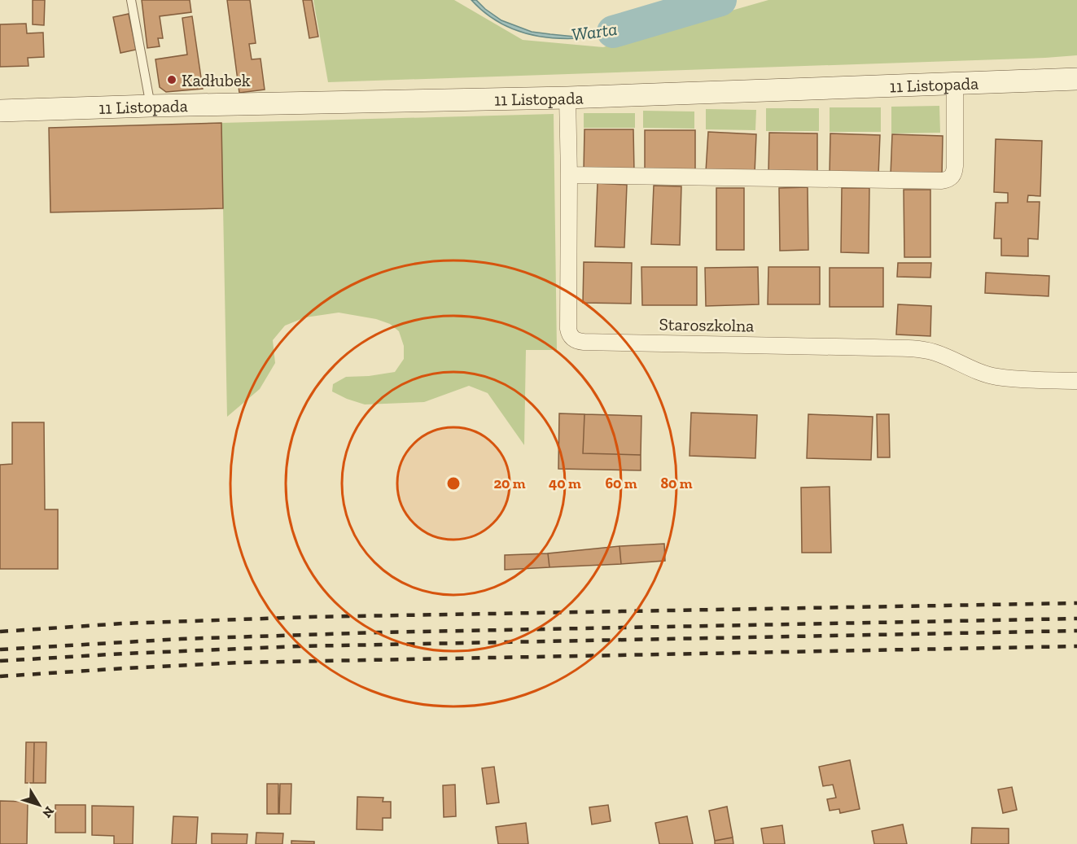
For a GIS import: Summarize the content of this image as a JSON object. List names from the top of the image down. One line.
{"streets":{"street":["11 Listopada","Staroszkolna"]},"crossings":[["11 Listopada","Staroszkolna"]],"water":["Warta"],"places":["Kadłubek"],"north":"bottom right","rings":["20 m","40 m","60 m","80 m"]}
